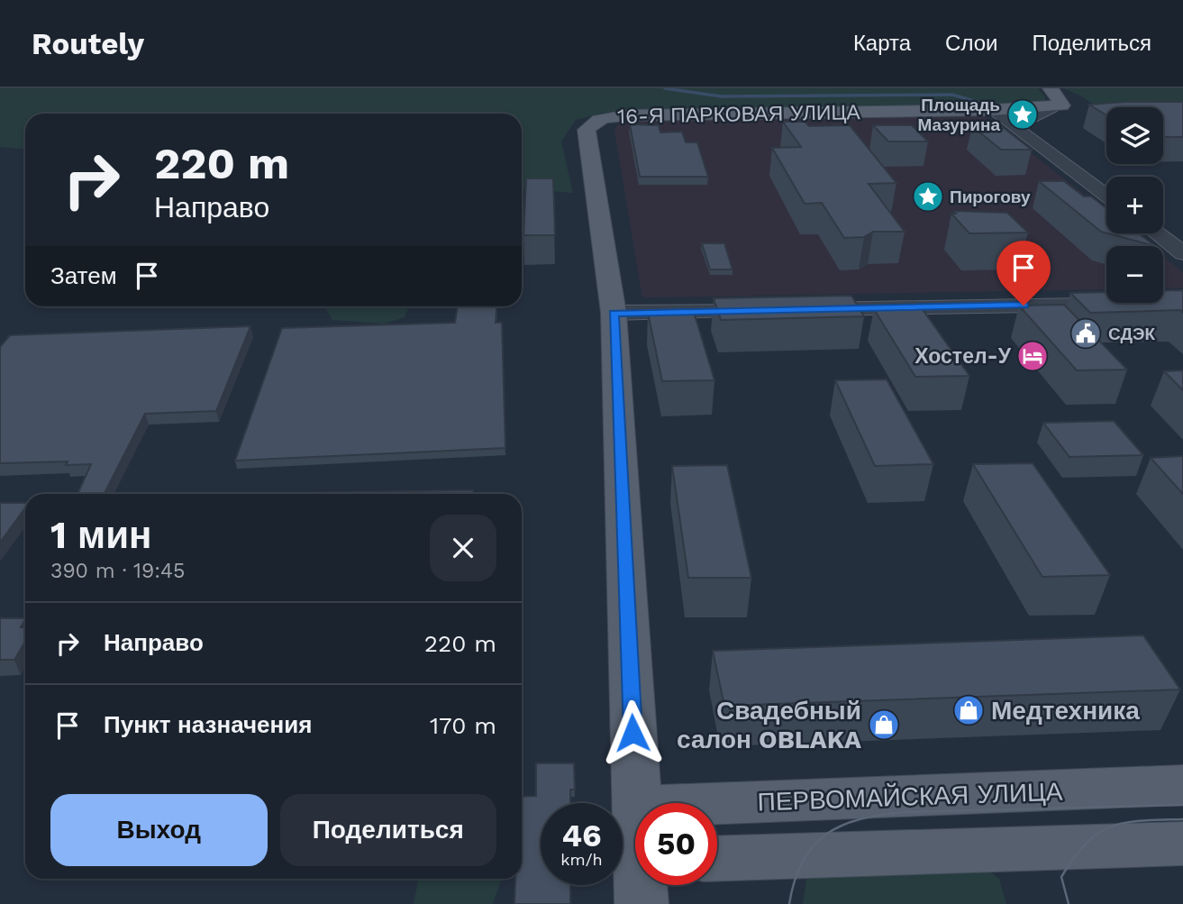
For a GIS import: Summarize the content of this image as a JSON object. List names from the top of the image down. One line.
{"streets":{"main road":["16-Я ПАРКОВАЯ УЛИЦА","ПЕРВОМАЙСКАЯ УЛИЦА"]},"places":{"place":["Площадь Мазурина","Пирогову"],"public building":["СДЭК"],"hotel":["Хостел-У"],"shop":["Медтехника","Свадебный салон OBLAKA"]},"page":{"header":"Routely","nav":["Карта","Слои","Поделиться"],"map_buttons":["+","−"],"turn":["220 m","Направо"],"then":"Затем","heading":["1 мин","390 m · 19:45"],"list":[{"name":"Направо","value":"220 m"},{"name":"Пункт назначения","value":"170 m"}],"buttons":["Выход","Поделиться"],"speed":"46 km/h","limit":"50"}}
